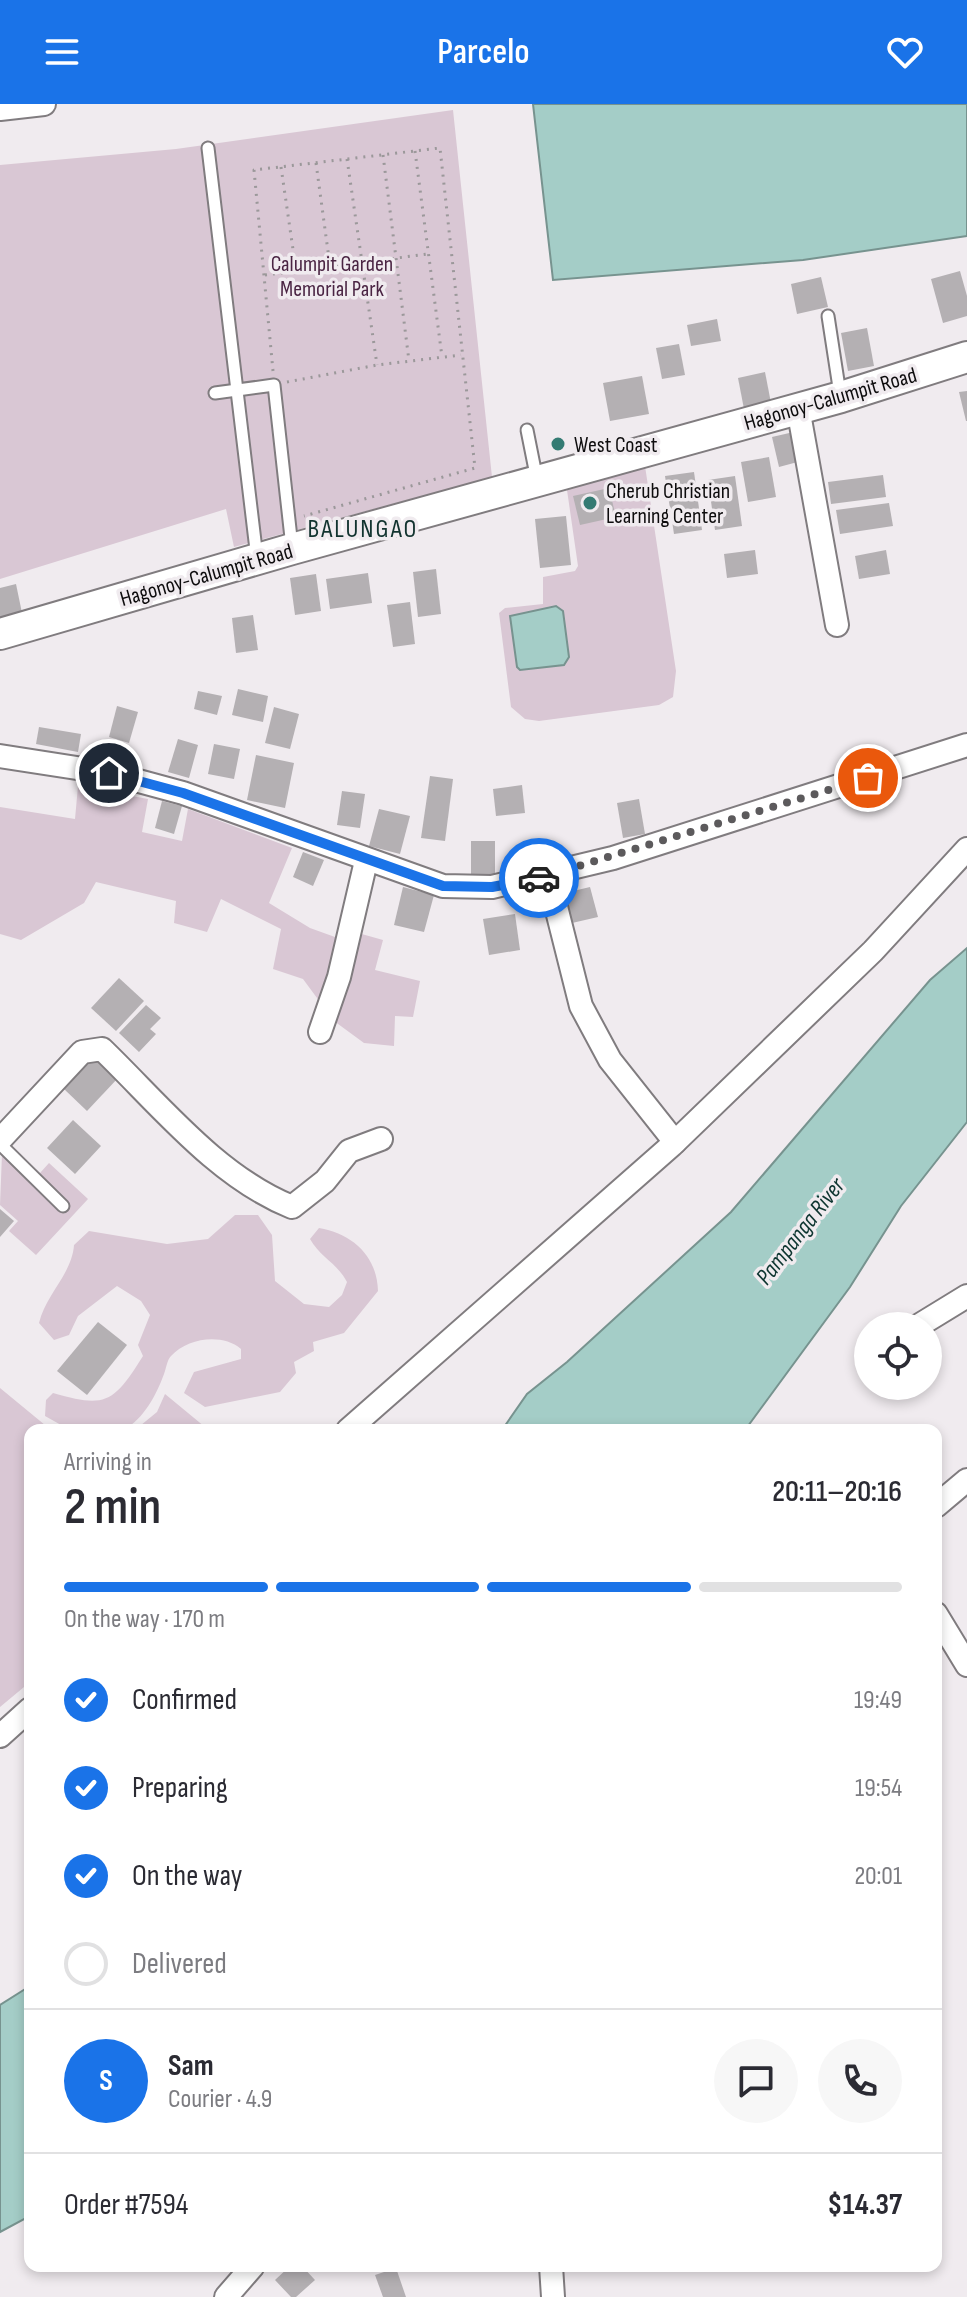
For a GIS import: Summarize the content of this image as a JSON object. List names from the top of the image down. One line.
{"streets":{"main road":["Hagonoy-Calumpit Road"]},"districts":["BALUNGAO"],"water":["Pampanga River"],"parks":["Calumpit Garden Memorial Park"],"places":["West Coast","Cherub Christian Learning Center"],"page":{"header":"Parcelo","heading":["2 min","Arriving in","20:11–20:16"],"panel":["Sam","Courier · 4.9","Order #7594","$14.37"],"bar":"On the way · 170 m","list":[["Confirmed","19:49"],["Preparing","19:54"],["On the way","20:01"],"Delivered"],"round":"S"}}
